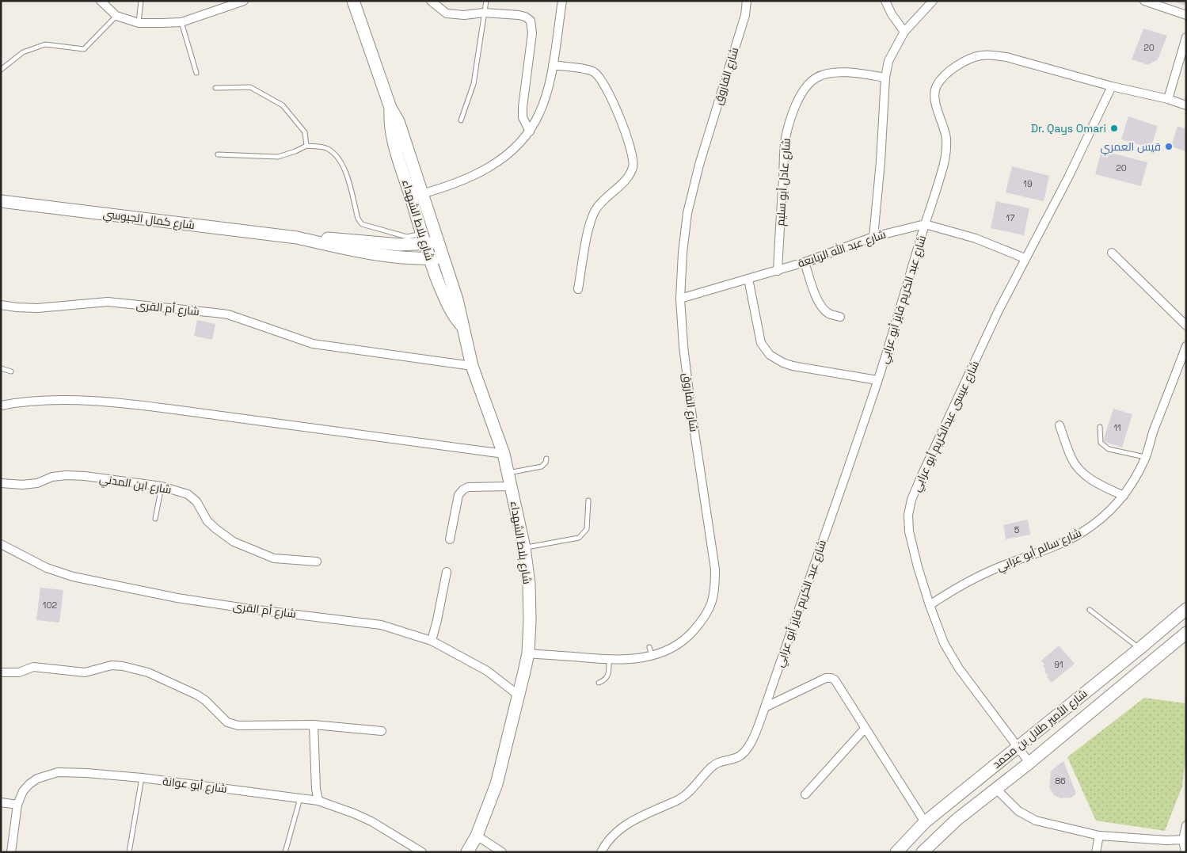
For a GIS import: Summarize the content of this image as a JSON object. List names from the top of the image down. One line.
{"streets":{"street":["شارع الفاروق","شارع عادل أبو سليم","شارع كمال الجيوسي","شارع بلاط الشهداء","شارع عبد الله الربايعة","شارع عبد الكريم فايز أبو عرابي","شارع أم القرى","شارع عيسى عبدالكريم أبو عرابي","شارع ابن المدني","شارع سالم أبو عرابي","شارع الأمير طلال بن محمد","شارع أبو عوانة"]},"crossings":[["شارع الفاروق","شارع بلاط الشهداء"],["شارع الفاروق","شارع عبد الله الربايعة"],["شارع عادل أبو سليم","شارع عبد الله الربايعة"],["شارع كمال الجيوسي","شارع بلاط الشهداء"],["شارع بلاط الشهداء","شارع أم القرى"],["شارع عبد الله الربايعة","شارع عبد الكريم فايز أبو عرابي"],["شارع عبد الله الربايعة","شارع عيسى عبدالكريم أبو عرابي"],["شارع عبد الكريم فايز أبو عرابي","شارع عيسى عبدالكريم أبو عرابي"],["شارع عيسى عبدالكريم أبو عرابي","شارع سالم أبو عرابي"],["شارع عيسى عبدالكريم أبو عرابي","شارع الأمير طلال بن محمد"]],"places":["Dr. Qays Omari","قيس العمري"],"house_numbers":["20","20","19","17","11","5","102","91","86"]}
